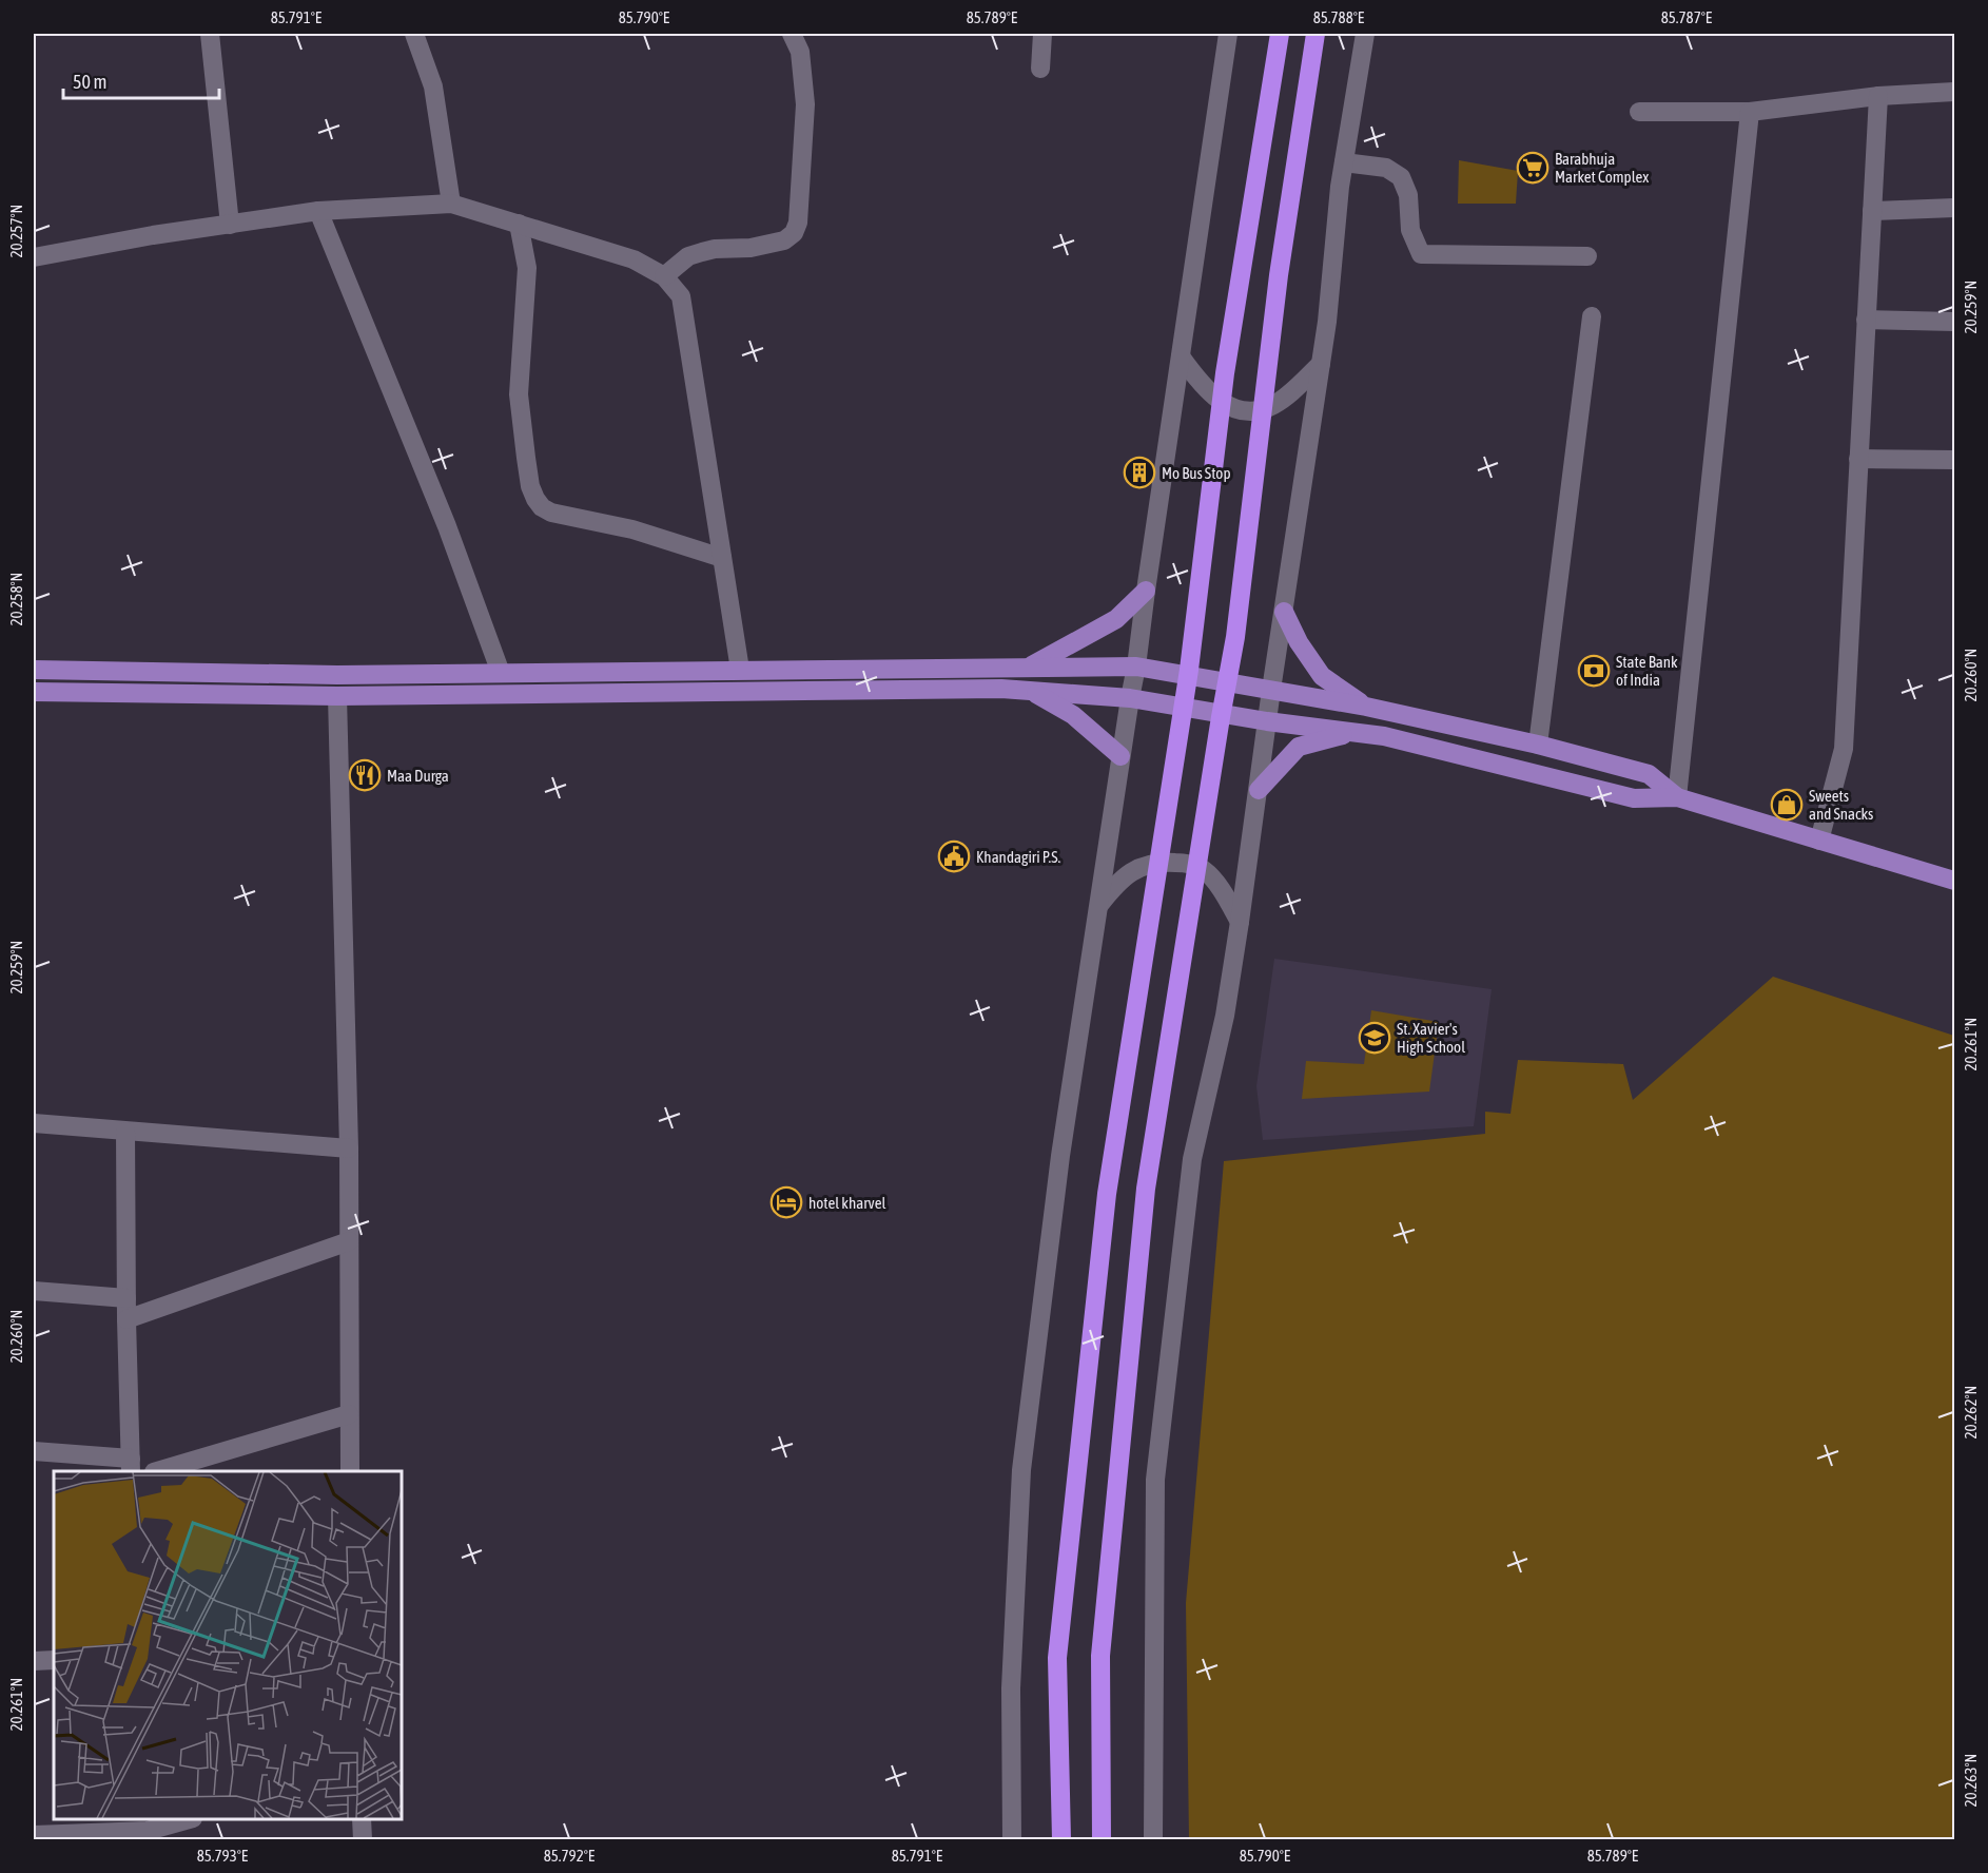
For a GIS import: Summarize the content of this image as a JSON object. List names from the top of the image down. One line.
{"places":{"supermarket":["Barabhuja Market Complex"],"building":["Mo Bus Stop"],"bank":["State Bank of India"],"restaurant":["Maa Durga"],"shop":["Sweets and Snacks"],"public building":["Khandagiri P.S."],"school or university":["St. Xavier's High School"],"hotel":["hotel kharvel"]},"scale_bar":"50 m","coordinates":["85.791°E","85.790°E","85.789°E","85.788°E","85.787°E","20.257°N","20.259°N","20.258°N","20.260°N","20.261°N","20.262°N","20.263°N","85.793°E","85.792°E"]}
